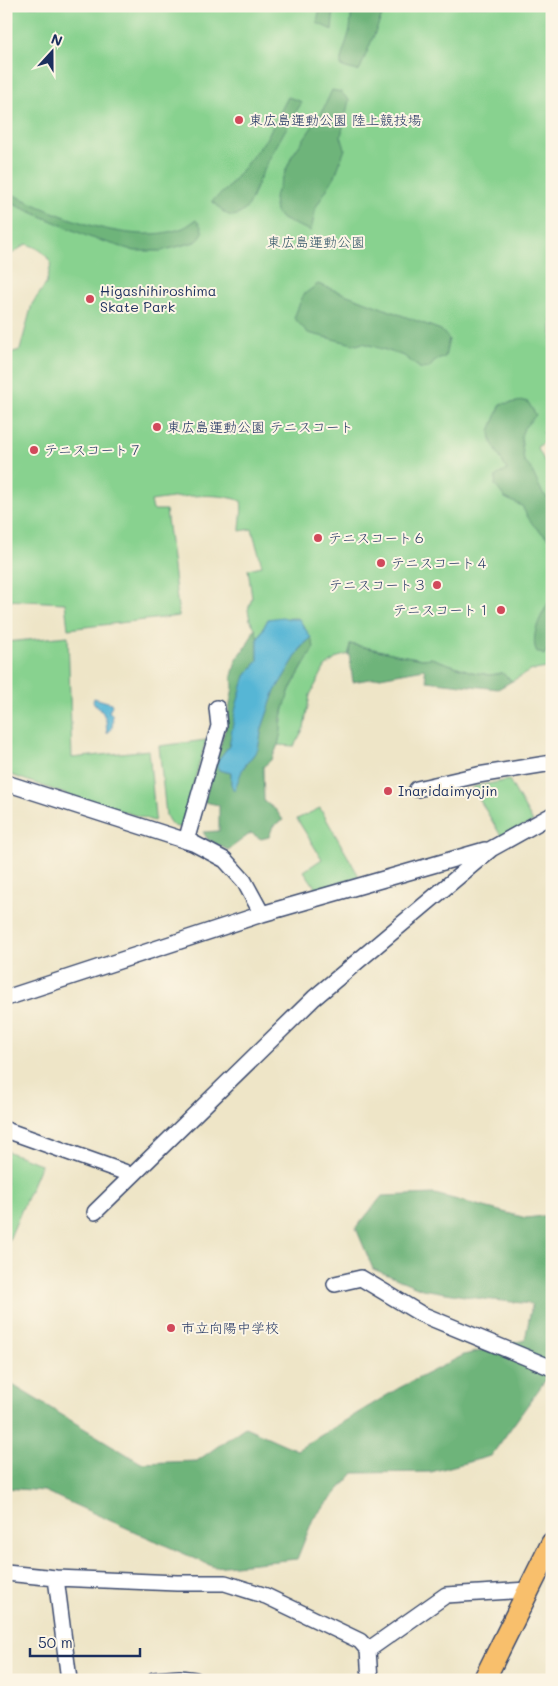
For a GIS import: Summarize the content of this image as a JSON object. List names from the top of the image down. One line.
{"parks":["東広島運動公園"],"places":["東広島運動公園 陸上競技場","Higashihiroshima Skate Park","東広島運動公園 テニスコート","テニスコート７","テニスコート６","テニスコート４","テニスコート３","テニスコート１","Inaridaimyojin","市立向陽中学校"],"scale_bar":"50 m","north":"top"}
